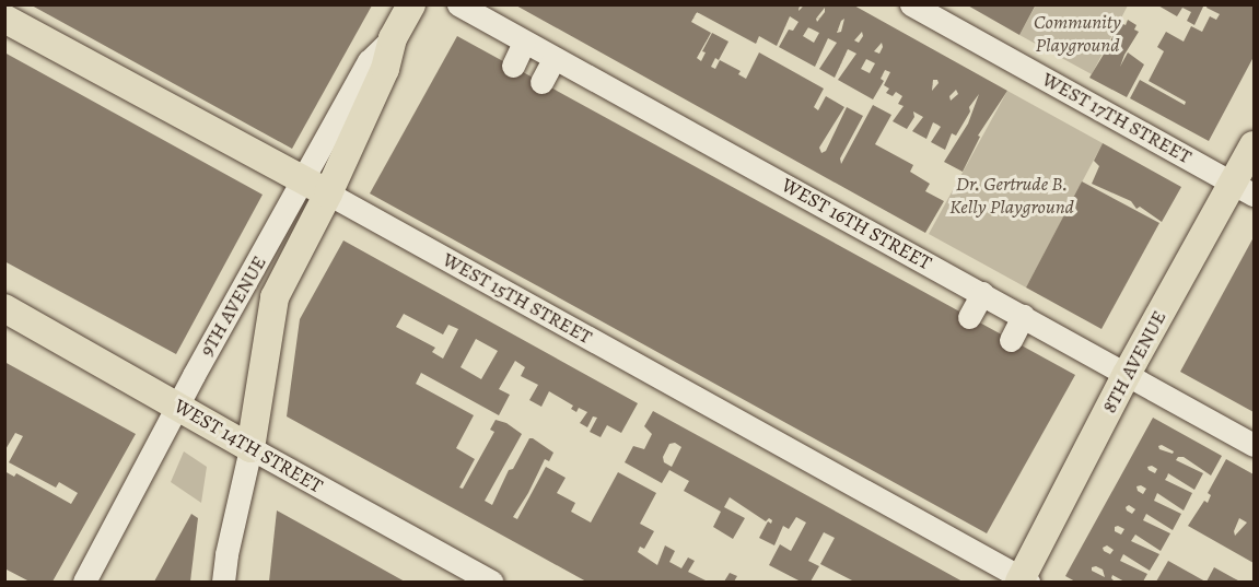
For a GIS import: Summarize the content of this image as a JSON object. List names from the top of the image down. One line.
{"streets":{"main road":["WEST 15TH STREET","9TH AVENUE","8TH AVENUE","WEST 14TH STREET"],"street":["WEST 17TH STREET","WEST 16TH STREET"]},"crossings":[["WEST 17TH STREET","8TH AVENUE"],["WEST 16TH STREET","8TH AVENUE"],["WEST 15TH STREET","9TH AVENUE"],["WEST 15TH STREET","8TH AVENUE"],["9TH AVENUE","WEST 14TH STREET"]],"parks":["Community Playground","Dr. Gertrude B. Kelly Playground"]}
